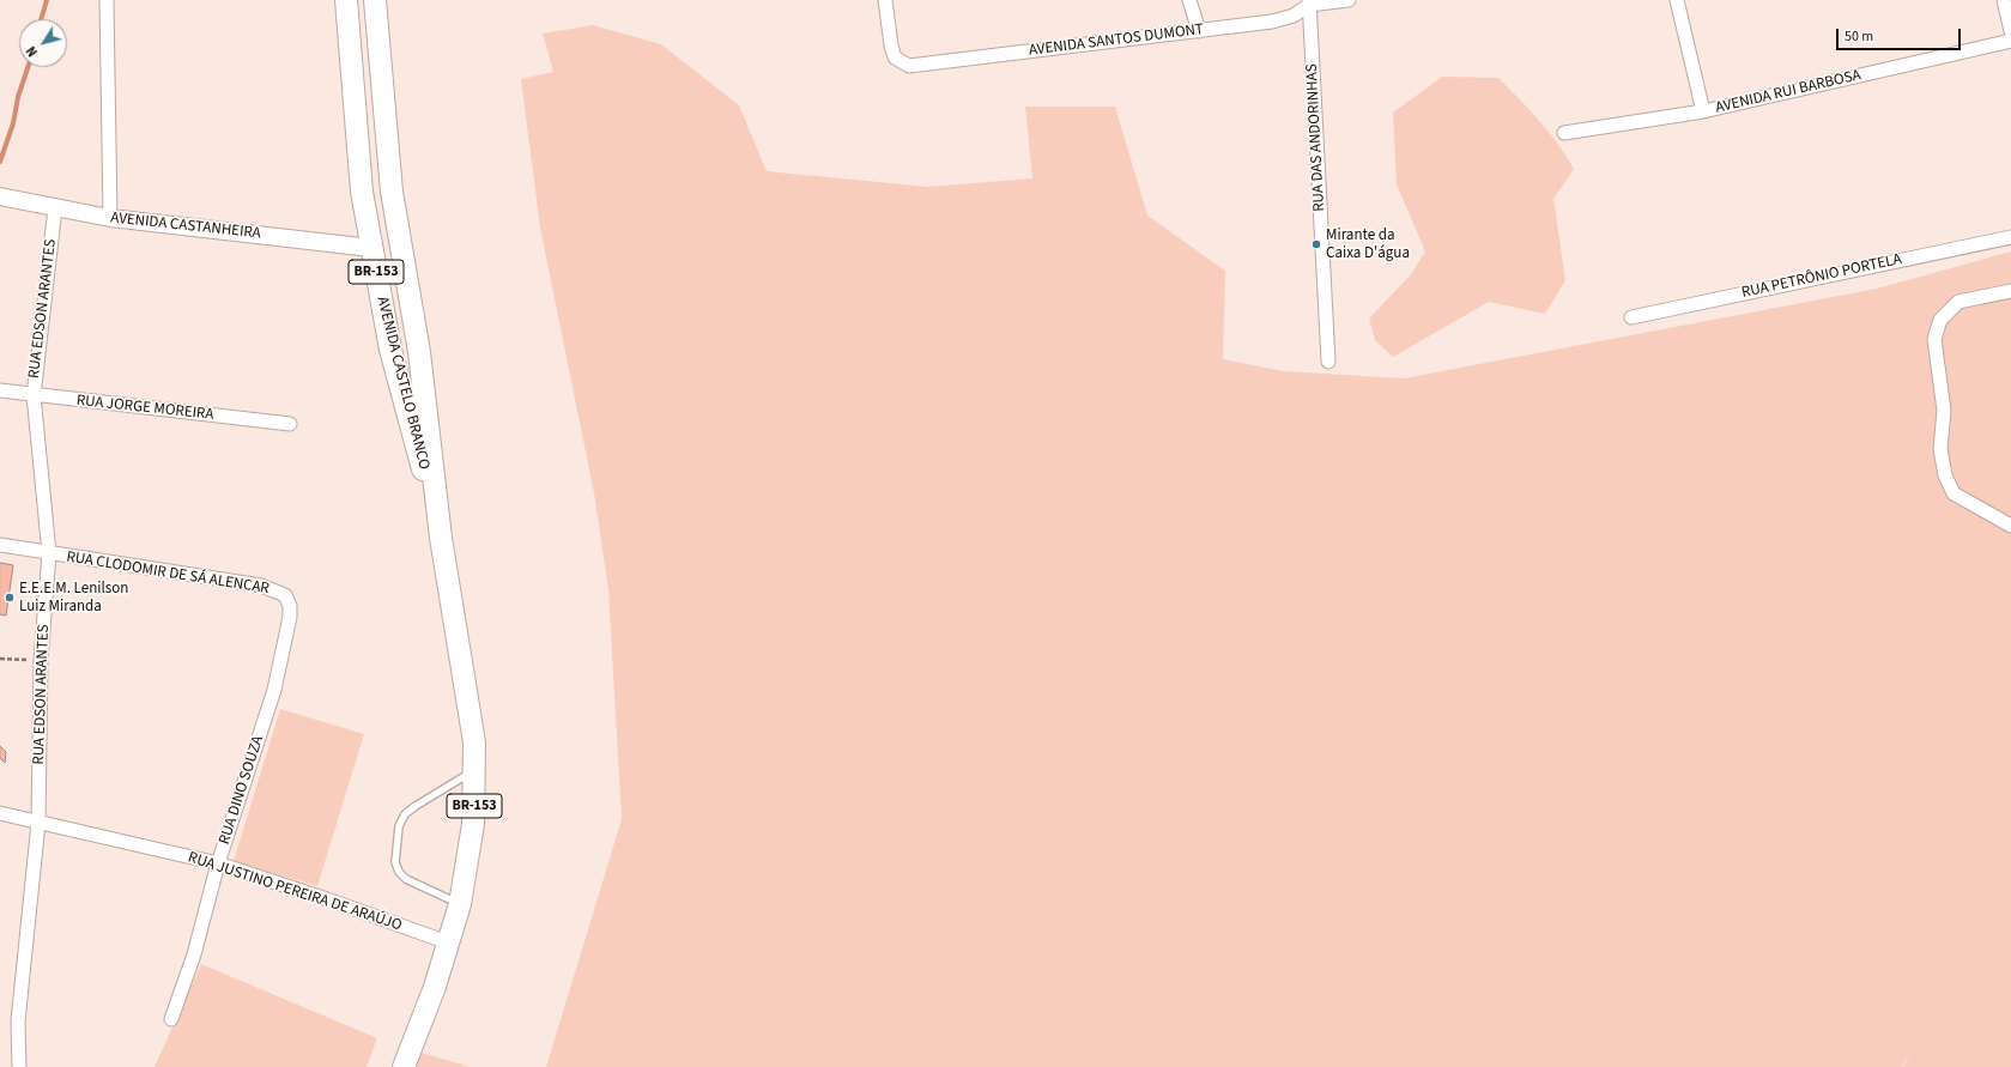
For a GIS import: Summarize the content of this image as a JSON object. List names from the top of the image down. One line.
{"streets":{"main road":["BR-153","AVENIDA CASTELO BRANCO"],"street":["AVENIDA SANTOS DUMONT","AVENIDA RUI BARBOSA","RUA DAS ANDORINHAS","AVENIDA CASTANHEIRA","RUA PETRÔNIO PORTELA","RUA EDSON ARANTES","RUA JORGE MOREIRA","RUA CLODOMIR DE SÁ ALENCAR","RUA DINO SOUZA","RUA JUSTINO PEREIRA DE ARAÚJO"]},"crossings":[["AVENIDA SANTOS DUMONT","RUA DAS ANDORINHAS"],["AVENIDA CASTANHEIRA","RUA EDSON ARANTES"],["AVENIDA CASTANHEIRA","AVENIDA CASTELO BRANCO"],["RUA EDSON ARANTES","RUA JORGE MOREIRA"],["RUA EDSON ARANTES","RUA CLODOMIR DE SÁ ALENCAR"],["RUA EDSON ARANTES","RUA JUSTINO PEREIRA DE ARAÚJO"],["AVENIDA CASTELO BRANCO","RUA JUSTINO PEREIRA DE ARAÚJO"],["RUA CLODOMIR DE SÁ ALENCAR","RUA DINO SOUZA"],["RUA DINO SOUZA","RUA JUSTINO PEREIRA DE ARAÚJO"]],"places":["Mirante da Caixa D'água","E.E.E.M. Lenilson Luiz Miranda"],"scale_bar":"50 m","north":"bottom left"}
